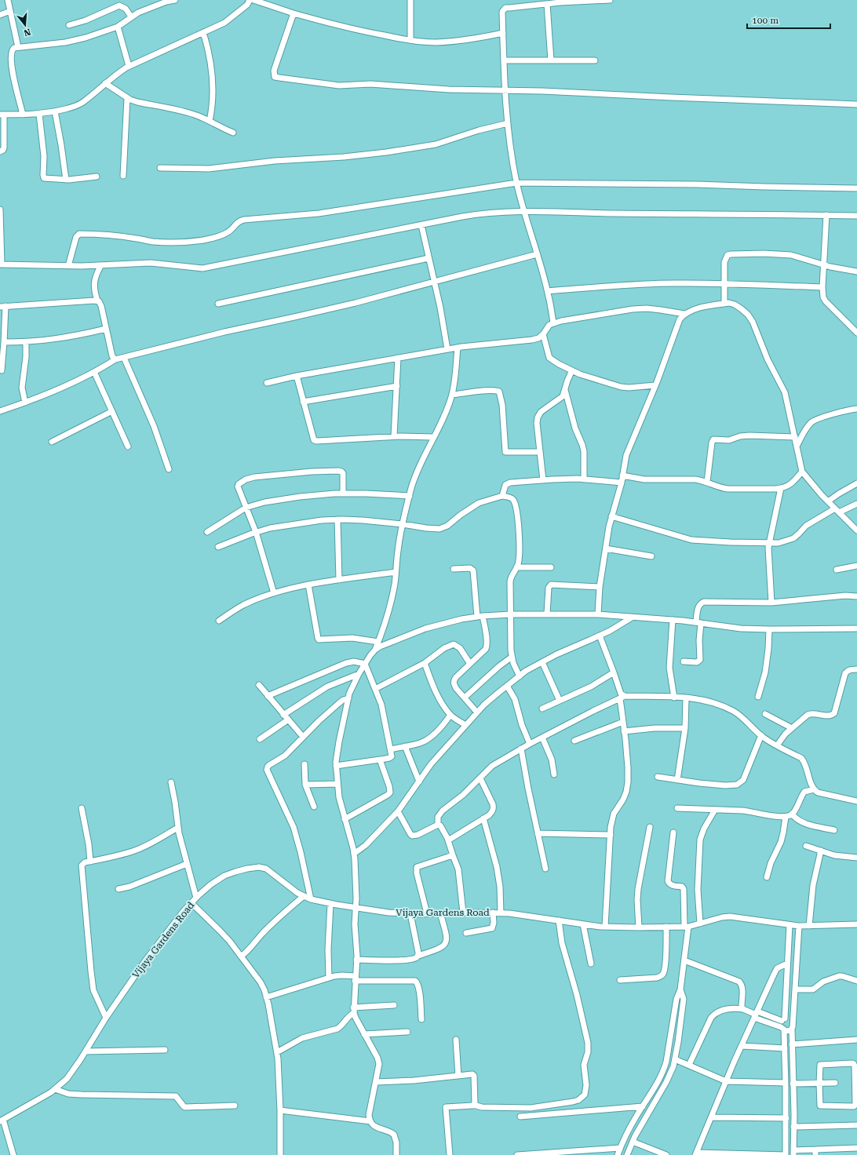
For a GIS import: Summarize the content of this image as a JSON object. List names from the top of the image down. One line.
{"streets":{"street":["Vijaya Gardens Road"]},"scale_bar":"100 m","north":"bottom"}
